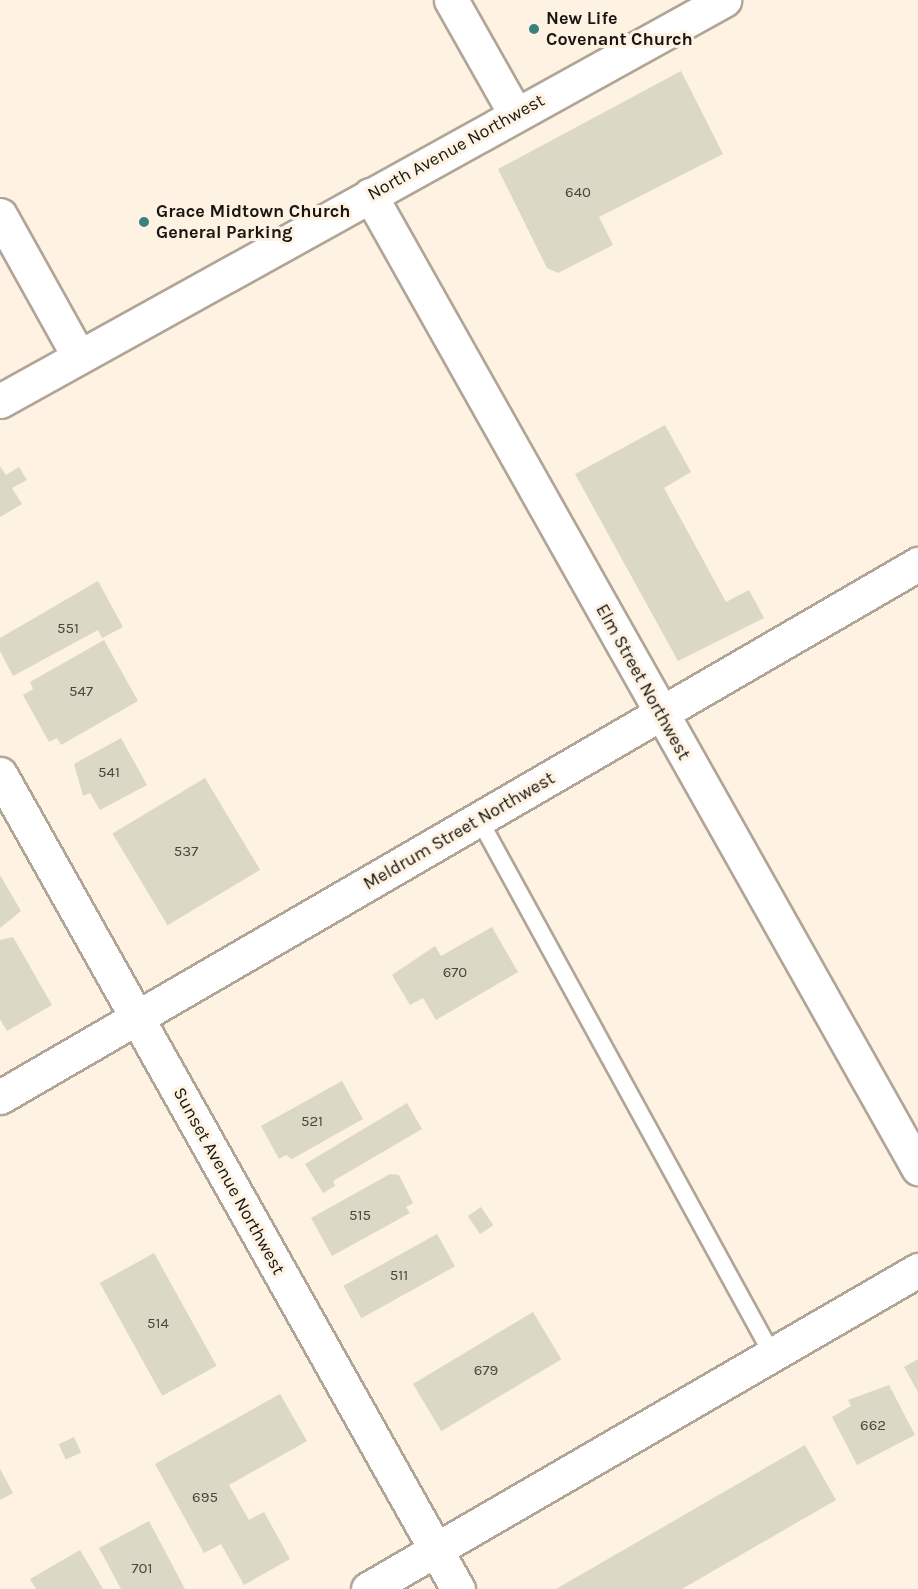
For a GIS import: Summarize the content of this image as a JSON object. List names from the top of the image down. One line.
{"streets":{"street":["North Avenue Northwest","Elm Street Northwest","Meldrum Street Northwest","Sunset Avenue Northwest"]},"crossings":[["North Avenue Northwest","Elm Street Northwest"],["Elm Street Northwest","Meldrum Street Northwest"],["Meldrum Street Northwest","Sunset Avenue Northwest"]],"places":["New Life Covenant Church","Grace Midtown Church General Parking"],"house_numbers":["640","551","547","541","537","670","521","515","511","514","679","662","695","701"]}
